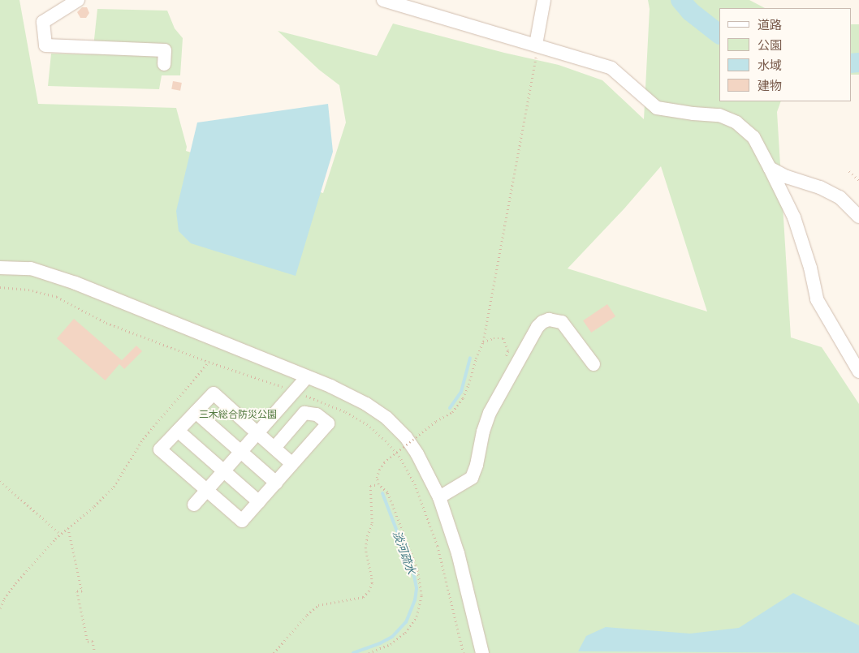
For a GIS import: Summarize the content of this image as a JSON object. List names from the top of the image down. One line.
{"water":["淡河疏水"],"parks":["三木総合防災公園"],"legend":["道路","公園","水域","建物"]}
